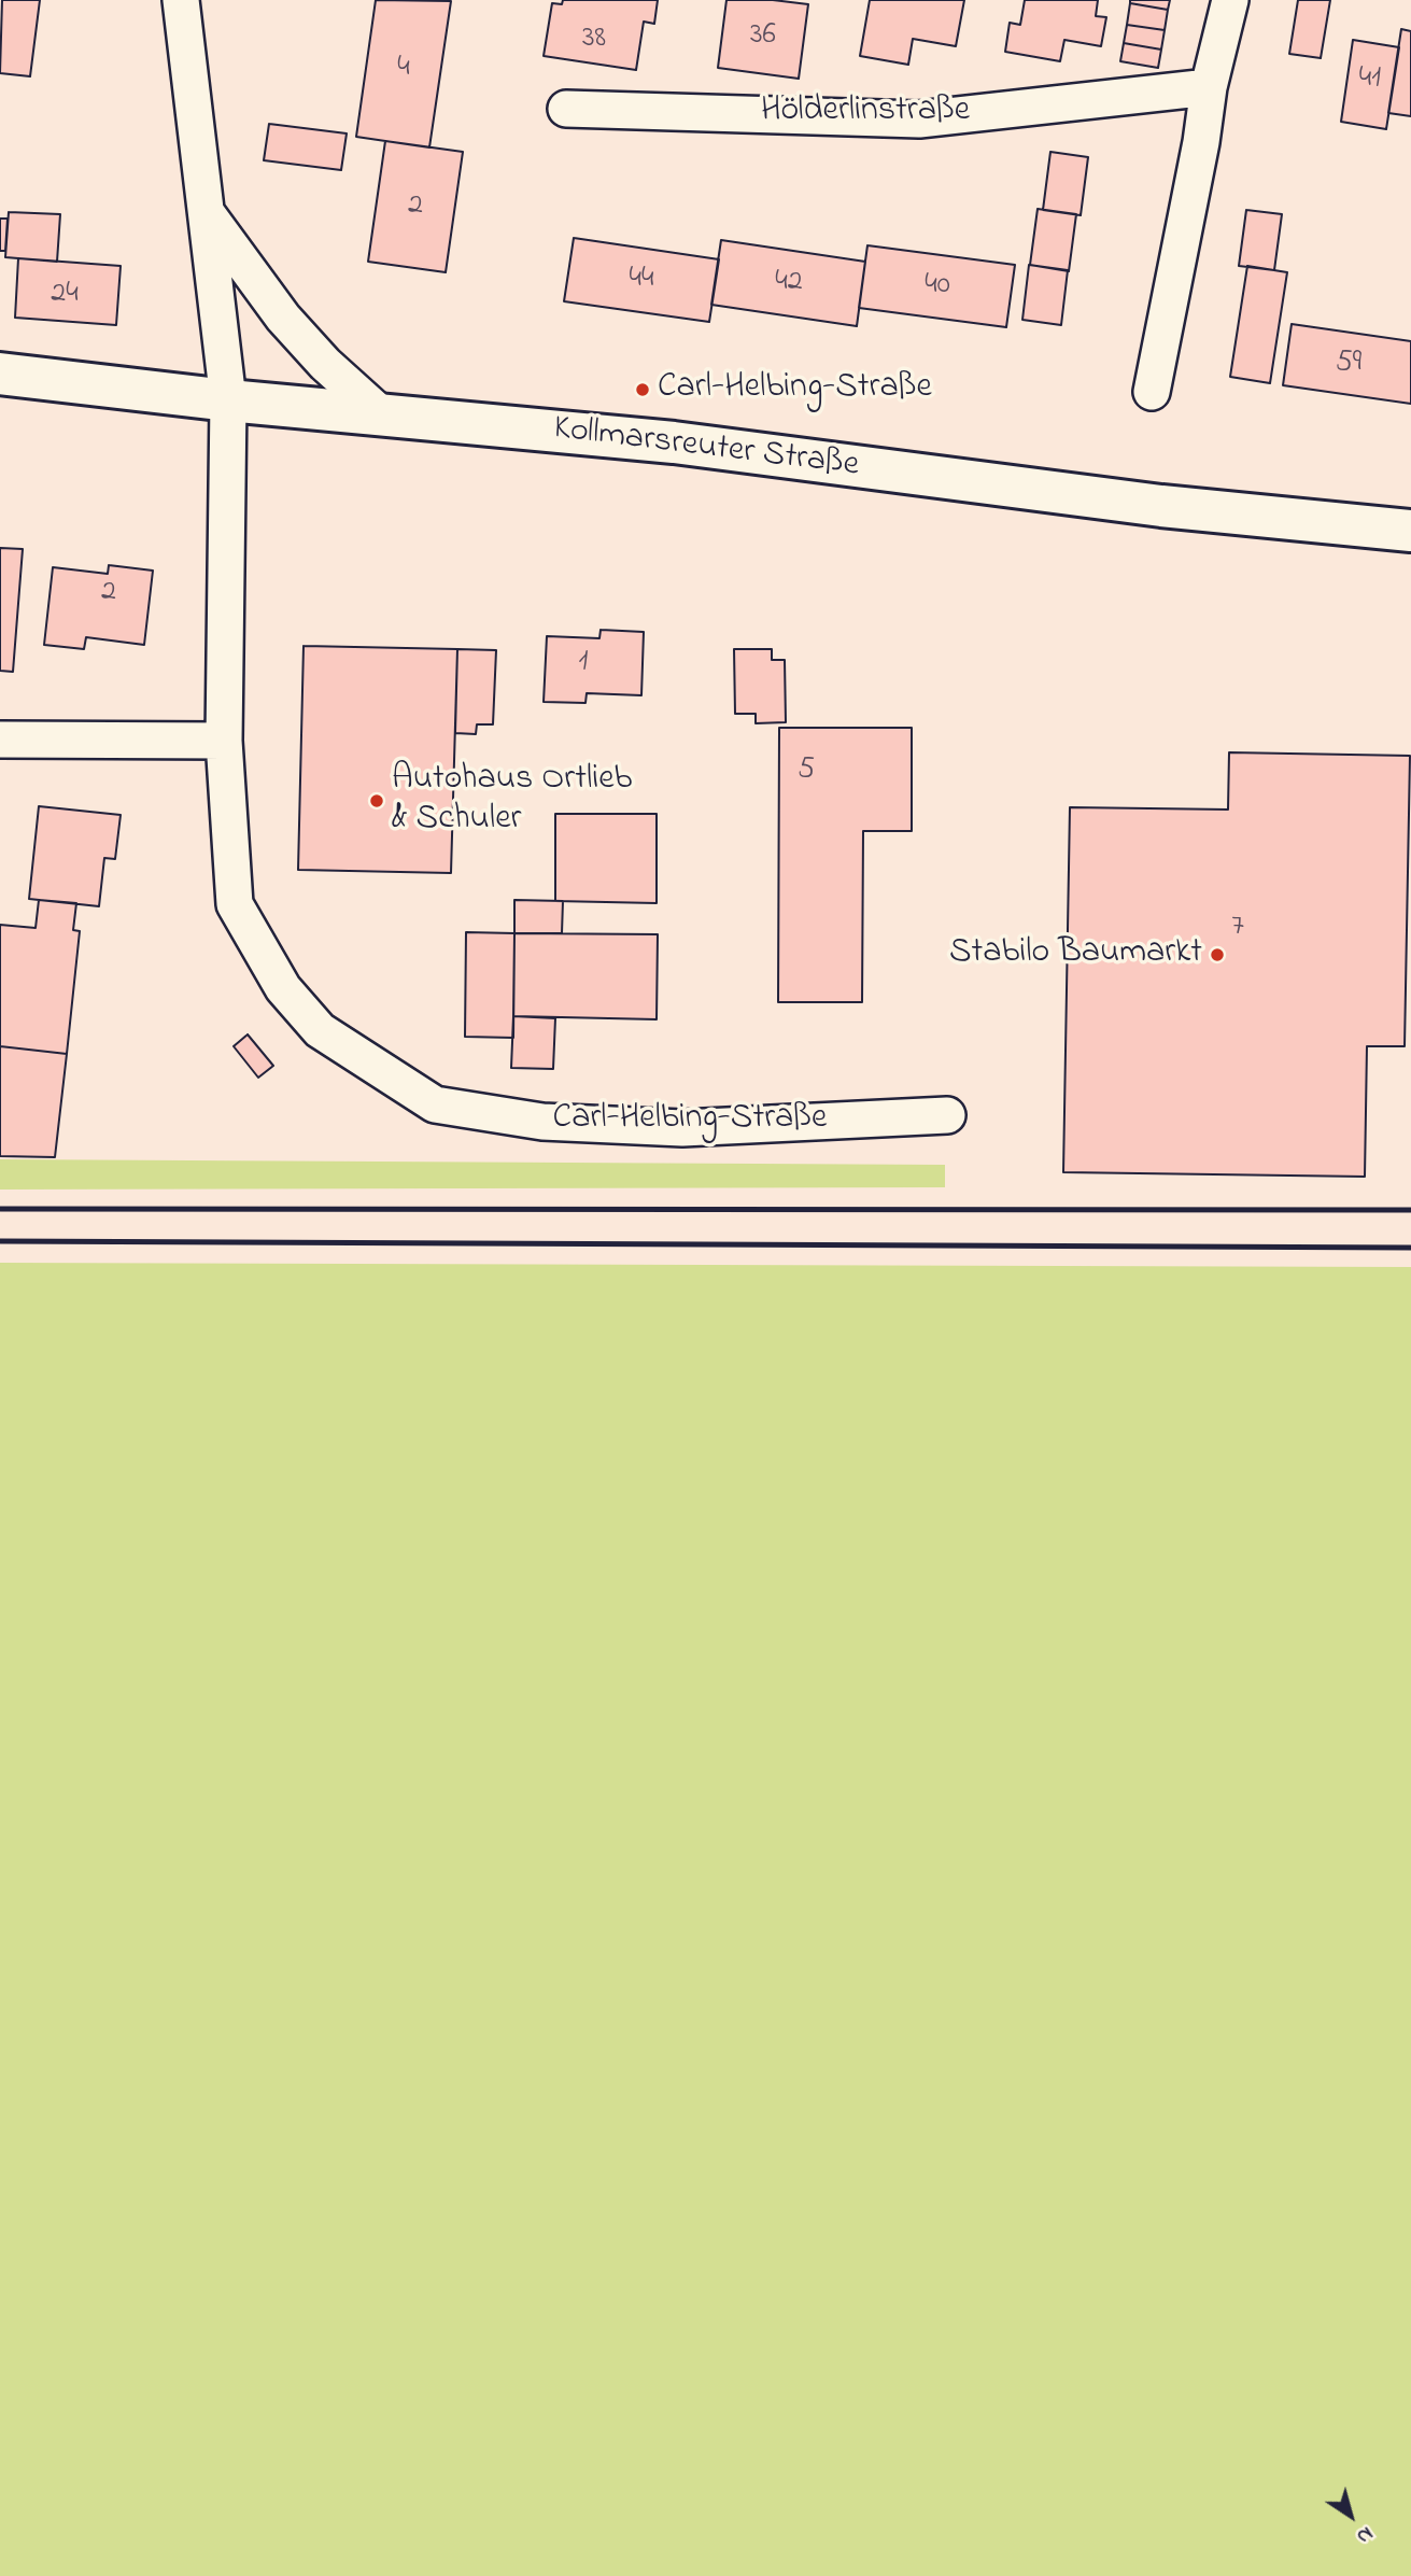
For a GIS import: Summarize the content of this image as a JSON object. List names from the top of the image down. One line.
{"streets":{"main road":["Kollmarsreuter Straße"],"street":["Hölderlinstraße","Carl-Helbing-Straße"]},"crossings":[["Kollmarsreuter Straße","Carl-Helbing-Straße"]],"places":["Carl-Helbing-Straße","Autohaus Ortlieb & Schuler","Stabilo Baumarkt"],"house_numbers":["36","38","4","41","2","44","42","40","24","59","2","1","5","7"],"north":"bottom right"}
